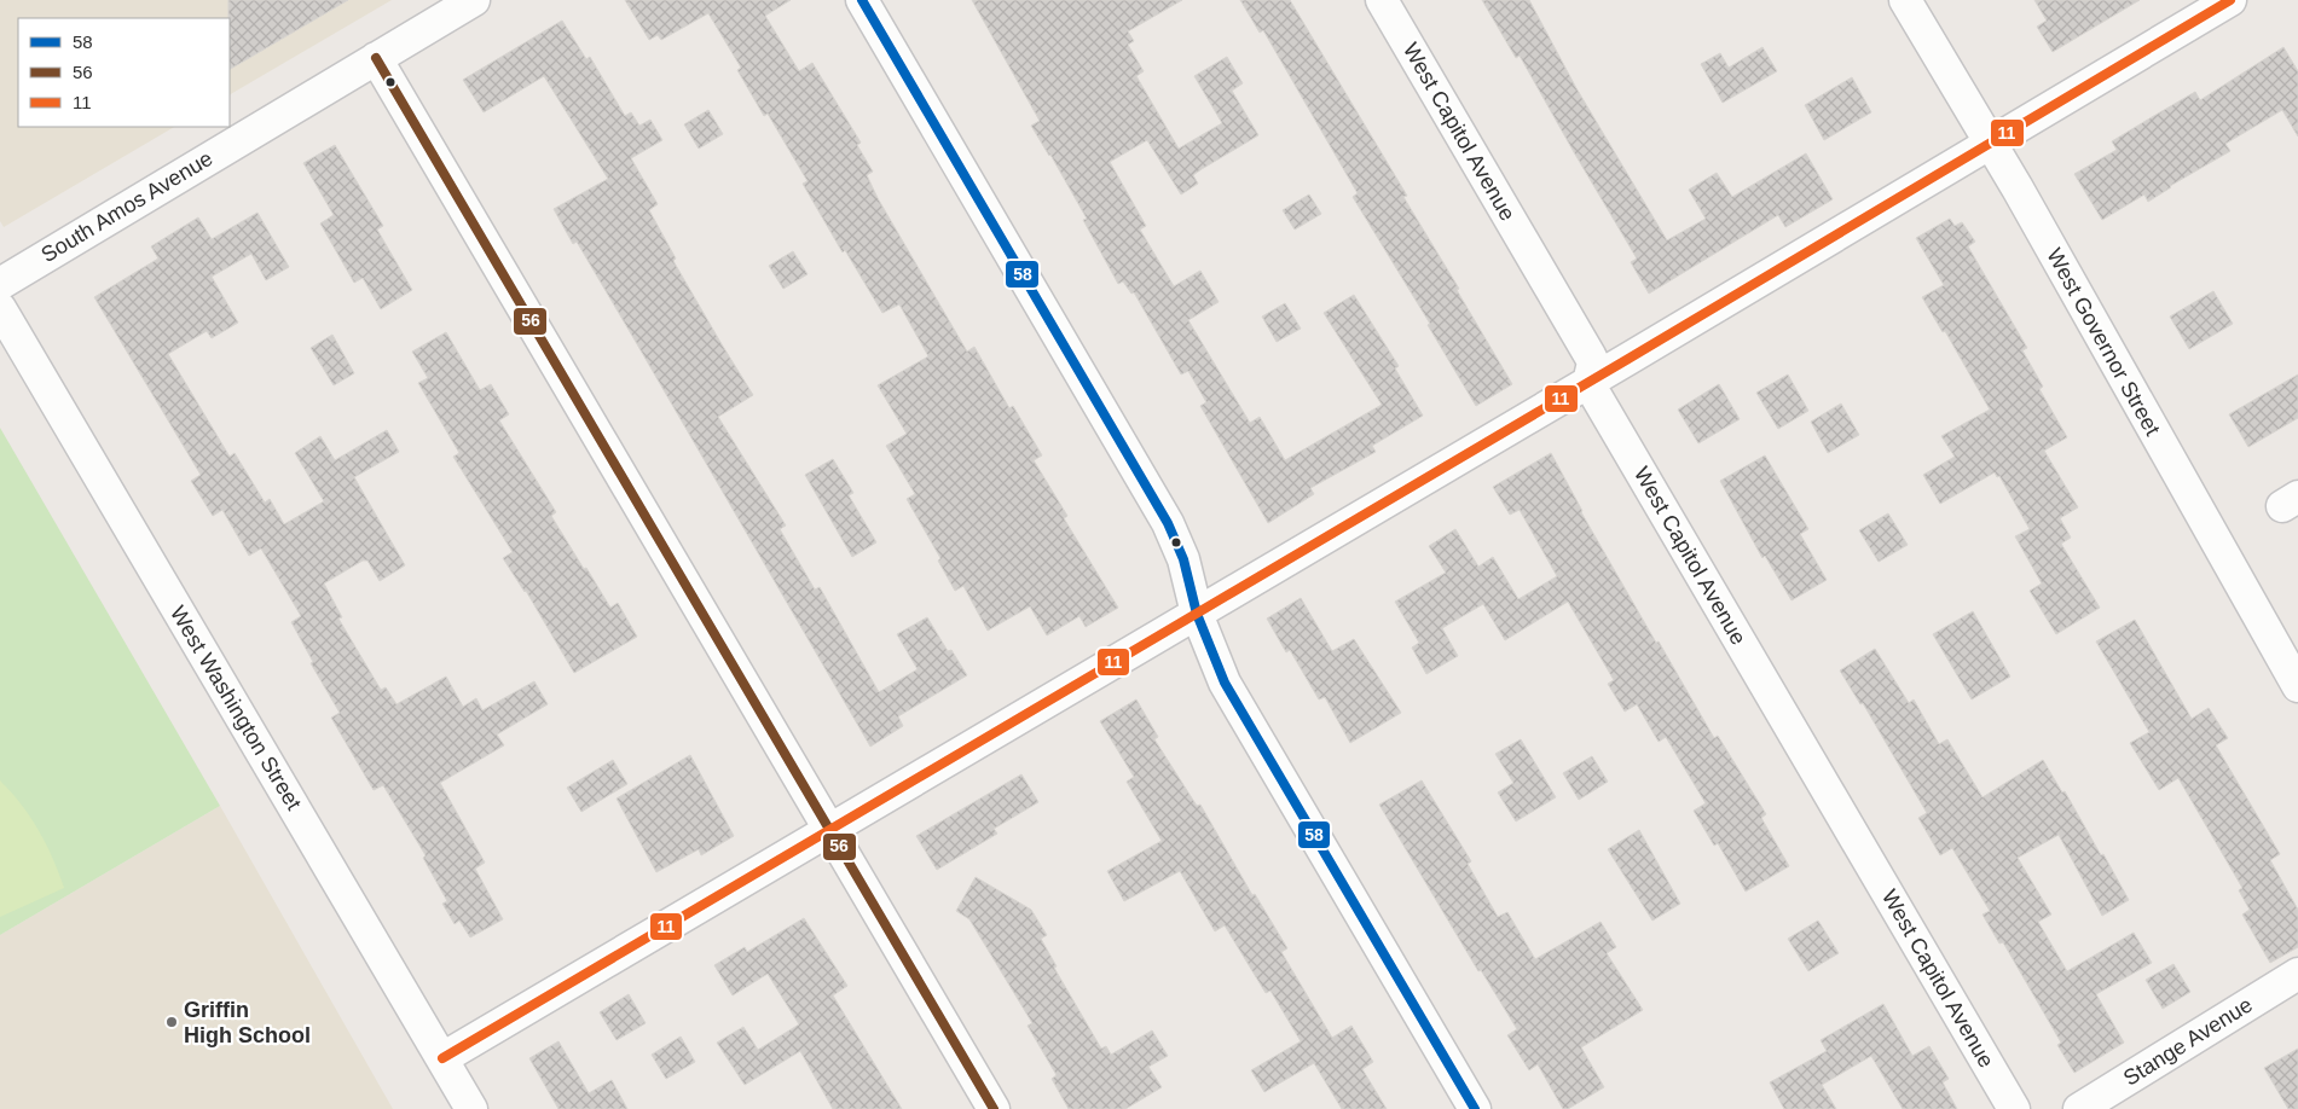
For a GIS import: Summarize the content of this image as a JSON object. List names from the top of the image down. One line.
{"streets":{"street":["West Capitol Avenue","South Amos Avenue","West Governor Street","West Washington Street","Stange Avenue"]},"places":["Griffin High School"],"lines":["transit line 58","transit line 11","transit line 56"],"legend":["58","56","11"]}
